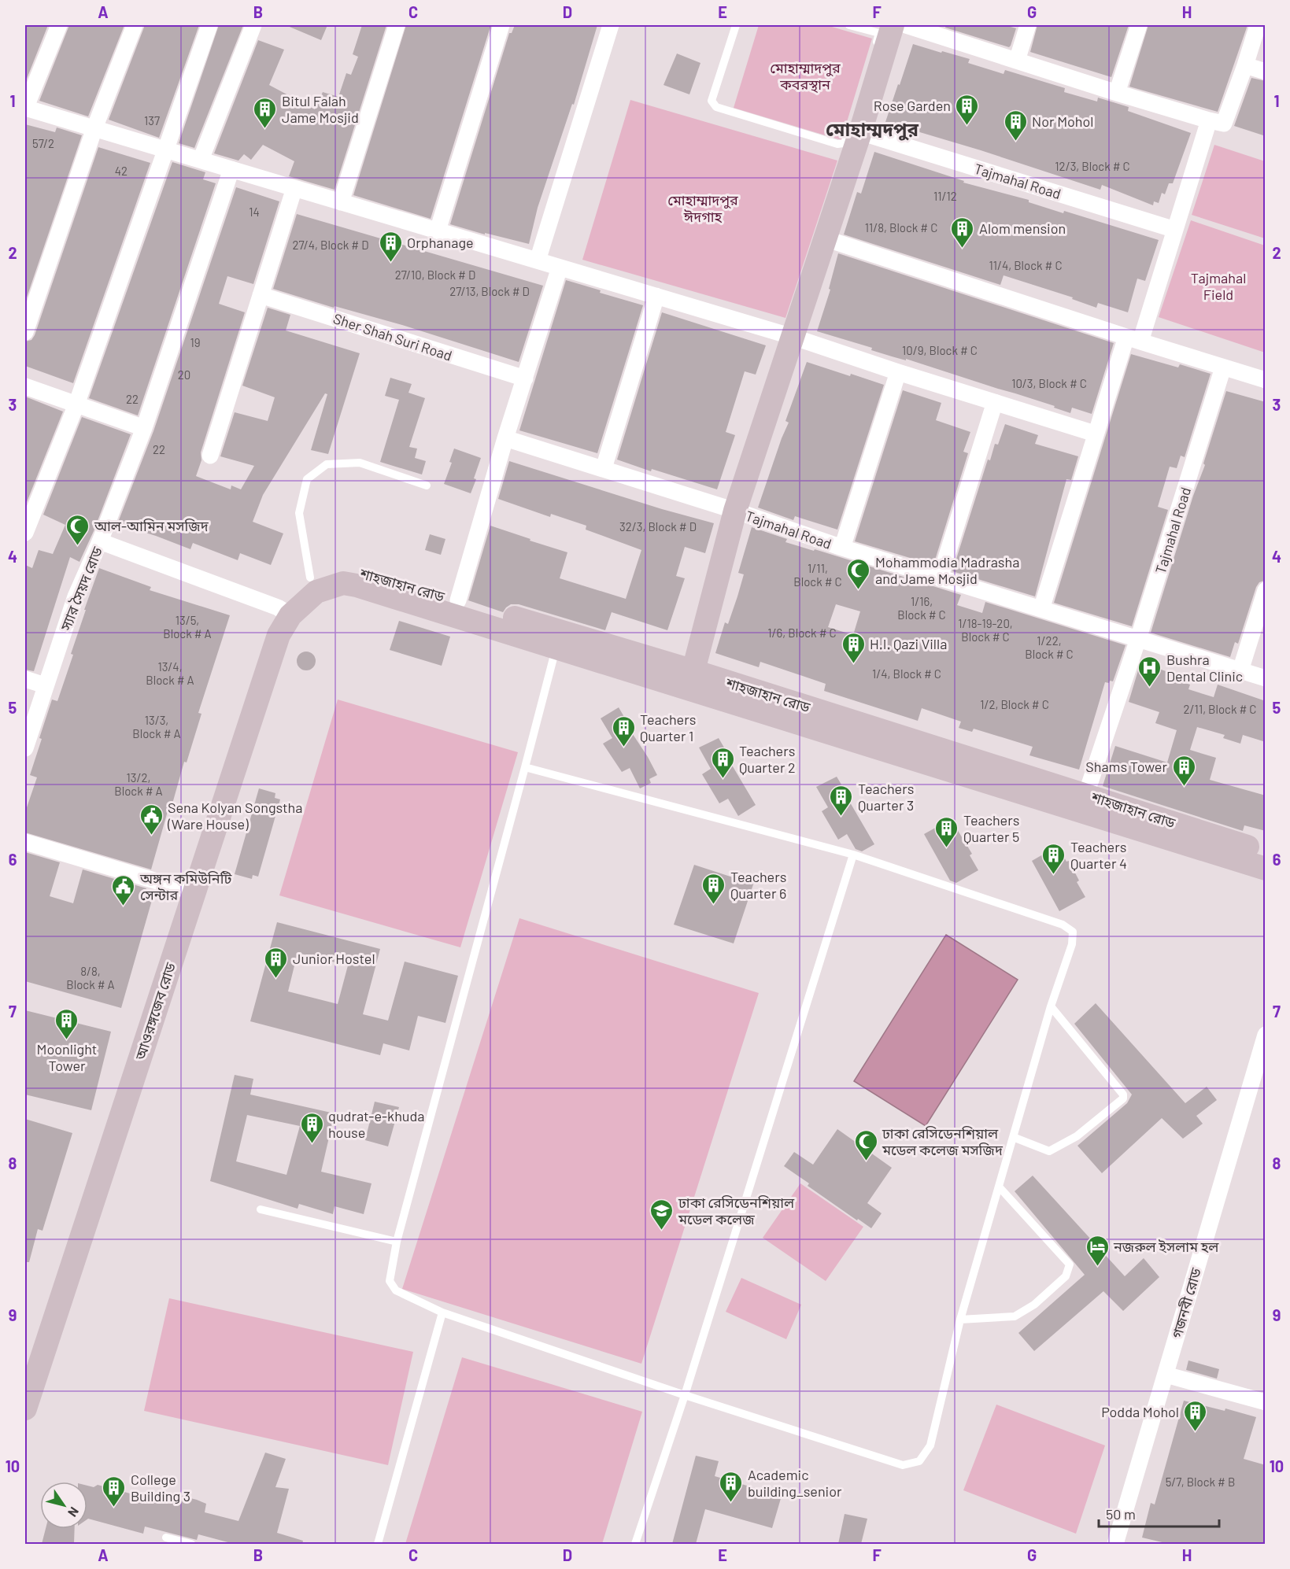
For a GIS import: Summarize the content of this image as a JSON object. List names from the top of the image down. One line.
{"streets":{"street":["Tajmahal Road","Sher Shah Suri Road","শাহজাহান রোড","স্যার সৈয়দ রোড","আওরঙ্গজেব রোড","গজনবী রোড"]},"crossings":[["Tajmahal Road","শাহজাহান রোড"],["শাহজাহান রোড","স্যার সৈয়দ রোড"],["শাহজাহান রোড","আওরঙ্গজেব রোড"],["স্যার সৈয়দ রোড","আওরঙ্গজেব রোড"]],"districts":["মোহাম্মদপুর"],"parks":["মোহাম্মাদপুর কবরস্থান","মোহাম্মাদপুর ঈদগাহ","Tajmahal Field"],"places":{"building":["Rose Garden","Bitul Falah Jame Mosjid","Nor Mohol","Alom mension","Orphanage","H.I. Qazi Villa","Teachers Quarter 1","Teachers Quarter 2","Shams Tower","Teachers Quarter 3","Teachers Quarter 5","Teachers Quarter 4","Teachers Quarter 6","Junior Hostel","Moonlight Tower","qudrat-e-khuda house","Podda Mohol","Academic building_senior","College Building 3"],"mosque":["আল-আমিন মসজিদ","Mohammodia Madrasha and Jame Mosjid","ঢাকা রেসিডেনশিয়াল মডেল কলেজ মসজিদ"],"hospital":["Bushra Dental Clinic"],"public building":["Sena Kolyan Songstha (Ware House)","অঙ্গন কমিউনিটি সেন্টার"],"school or university":["ঢাকা রেসিডেনশিয়াল মডেল কলেজ"],"hotel":["নজরুল ইসলাম হল"]},"house_numbers":["137","57/2","12/3, Block # C","42","11/12","14","11/8, Block # C","27/4, Block # D","11/4, Block # C","27/10, Block # D","27/13, Block # D","19","10/9, Block # C","20","10/3, Block # C","22","22","32/3, Block # D","1/11, Block # C","1/16, Block # C","13/5, Block # A","1/18-19-20, Block # C","1/6, Block # C","1/22, Block # C","13/4, Block # A","1/4, Block # C","1/2, Block # C","2/11, Block # C","13/3, Block # A","13/2, Block # A","8/8, Block # A","5/7, Block # B"],"scale_bar":"50 m","north":"bottom right","grid":{"columns":["A","B","C","D","E","F","G","H"],"rows":["1","2","3","4","5","6","7","8","9","10"]}}
